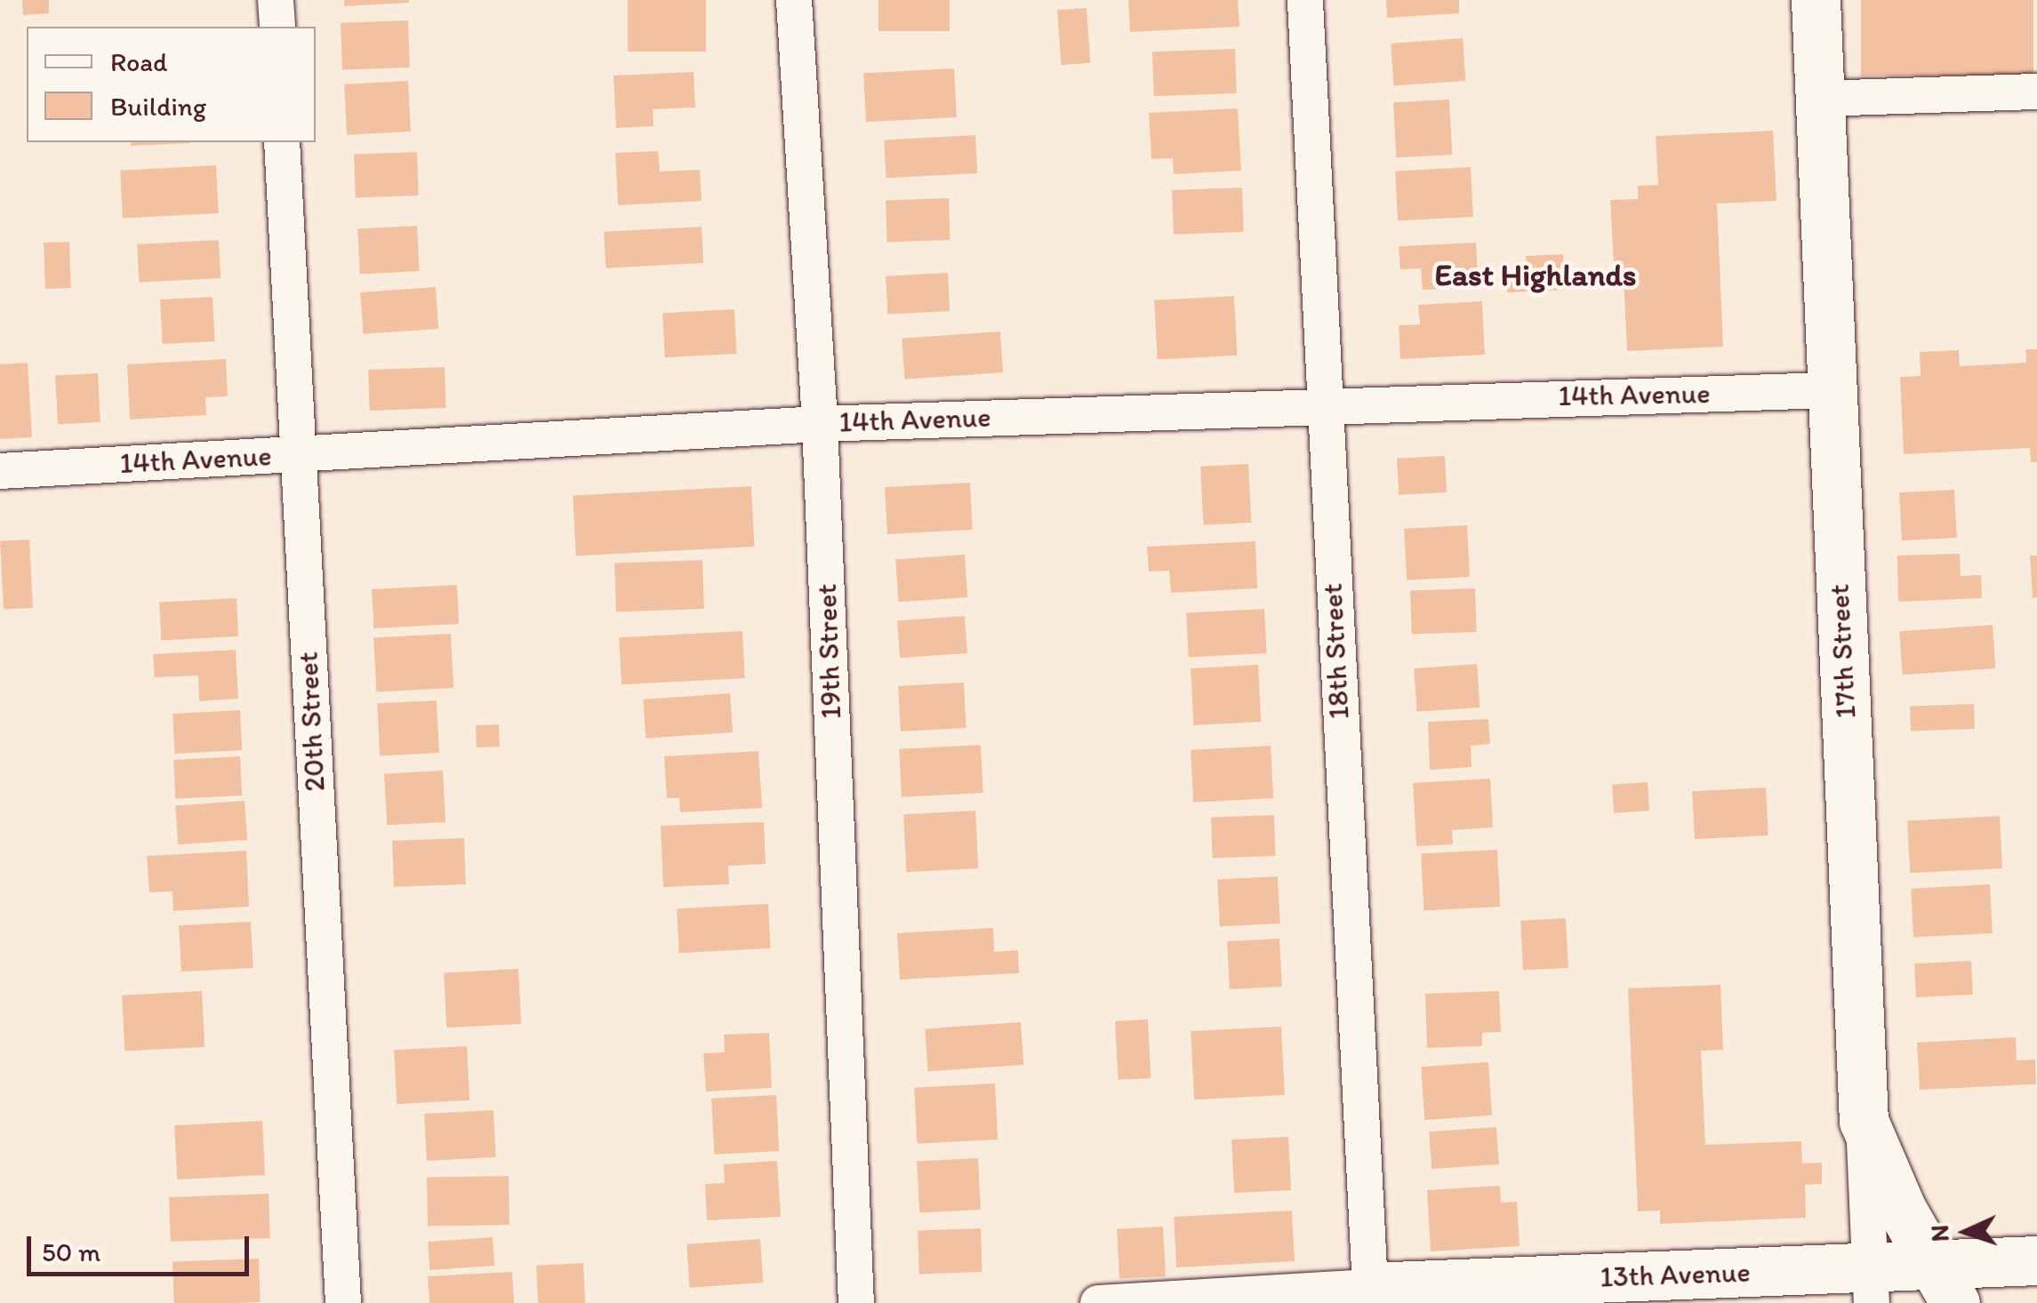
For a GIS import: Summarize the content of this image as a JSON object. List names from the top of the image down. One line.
{"streets":{"street":["14th Avenue","19th Street","18th Street","17th Street","20th Street","13th Avenue"]},"crossings":[["14th Avenue","19th Street"],["14th Avenue","18th Street"],["14th Avenue","17th Street"],["14th Avenue","20th Street"],["18th Street","13th Avenue"],["17th Street","13th Avenue"]],"districts":["East Highlands"],"legend":["Road","Building"],"scale_bar":"50 m","north":"left"}
